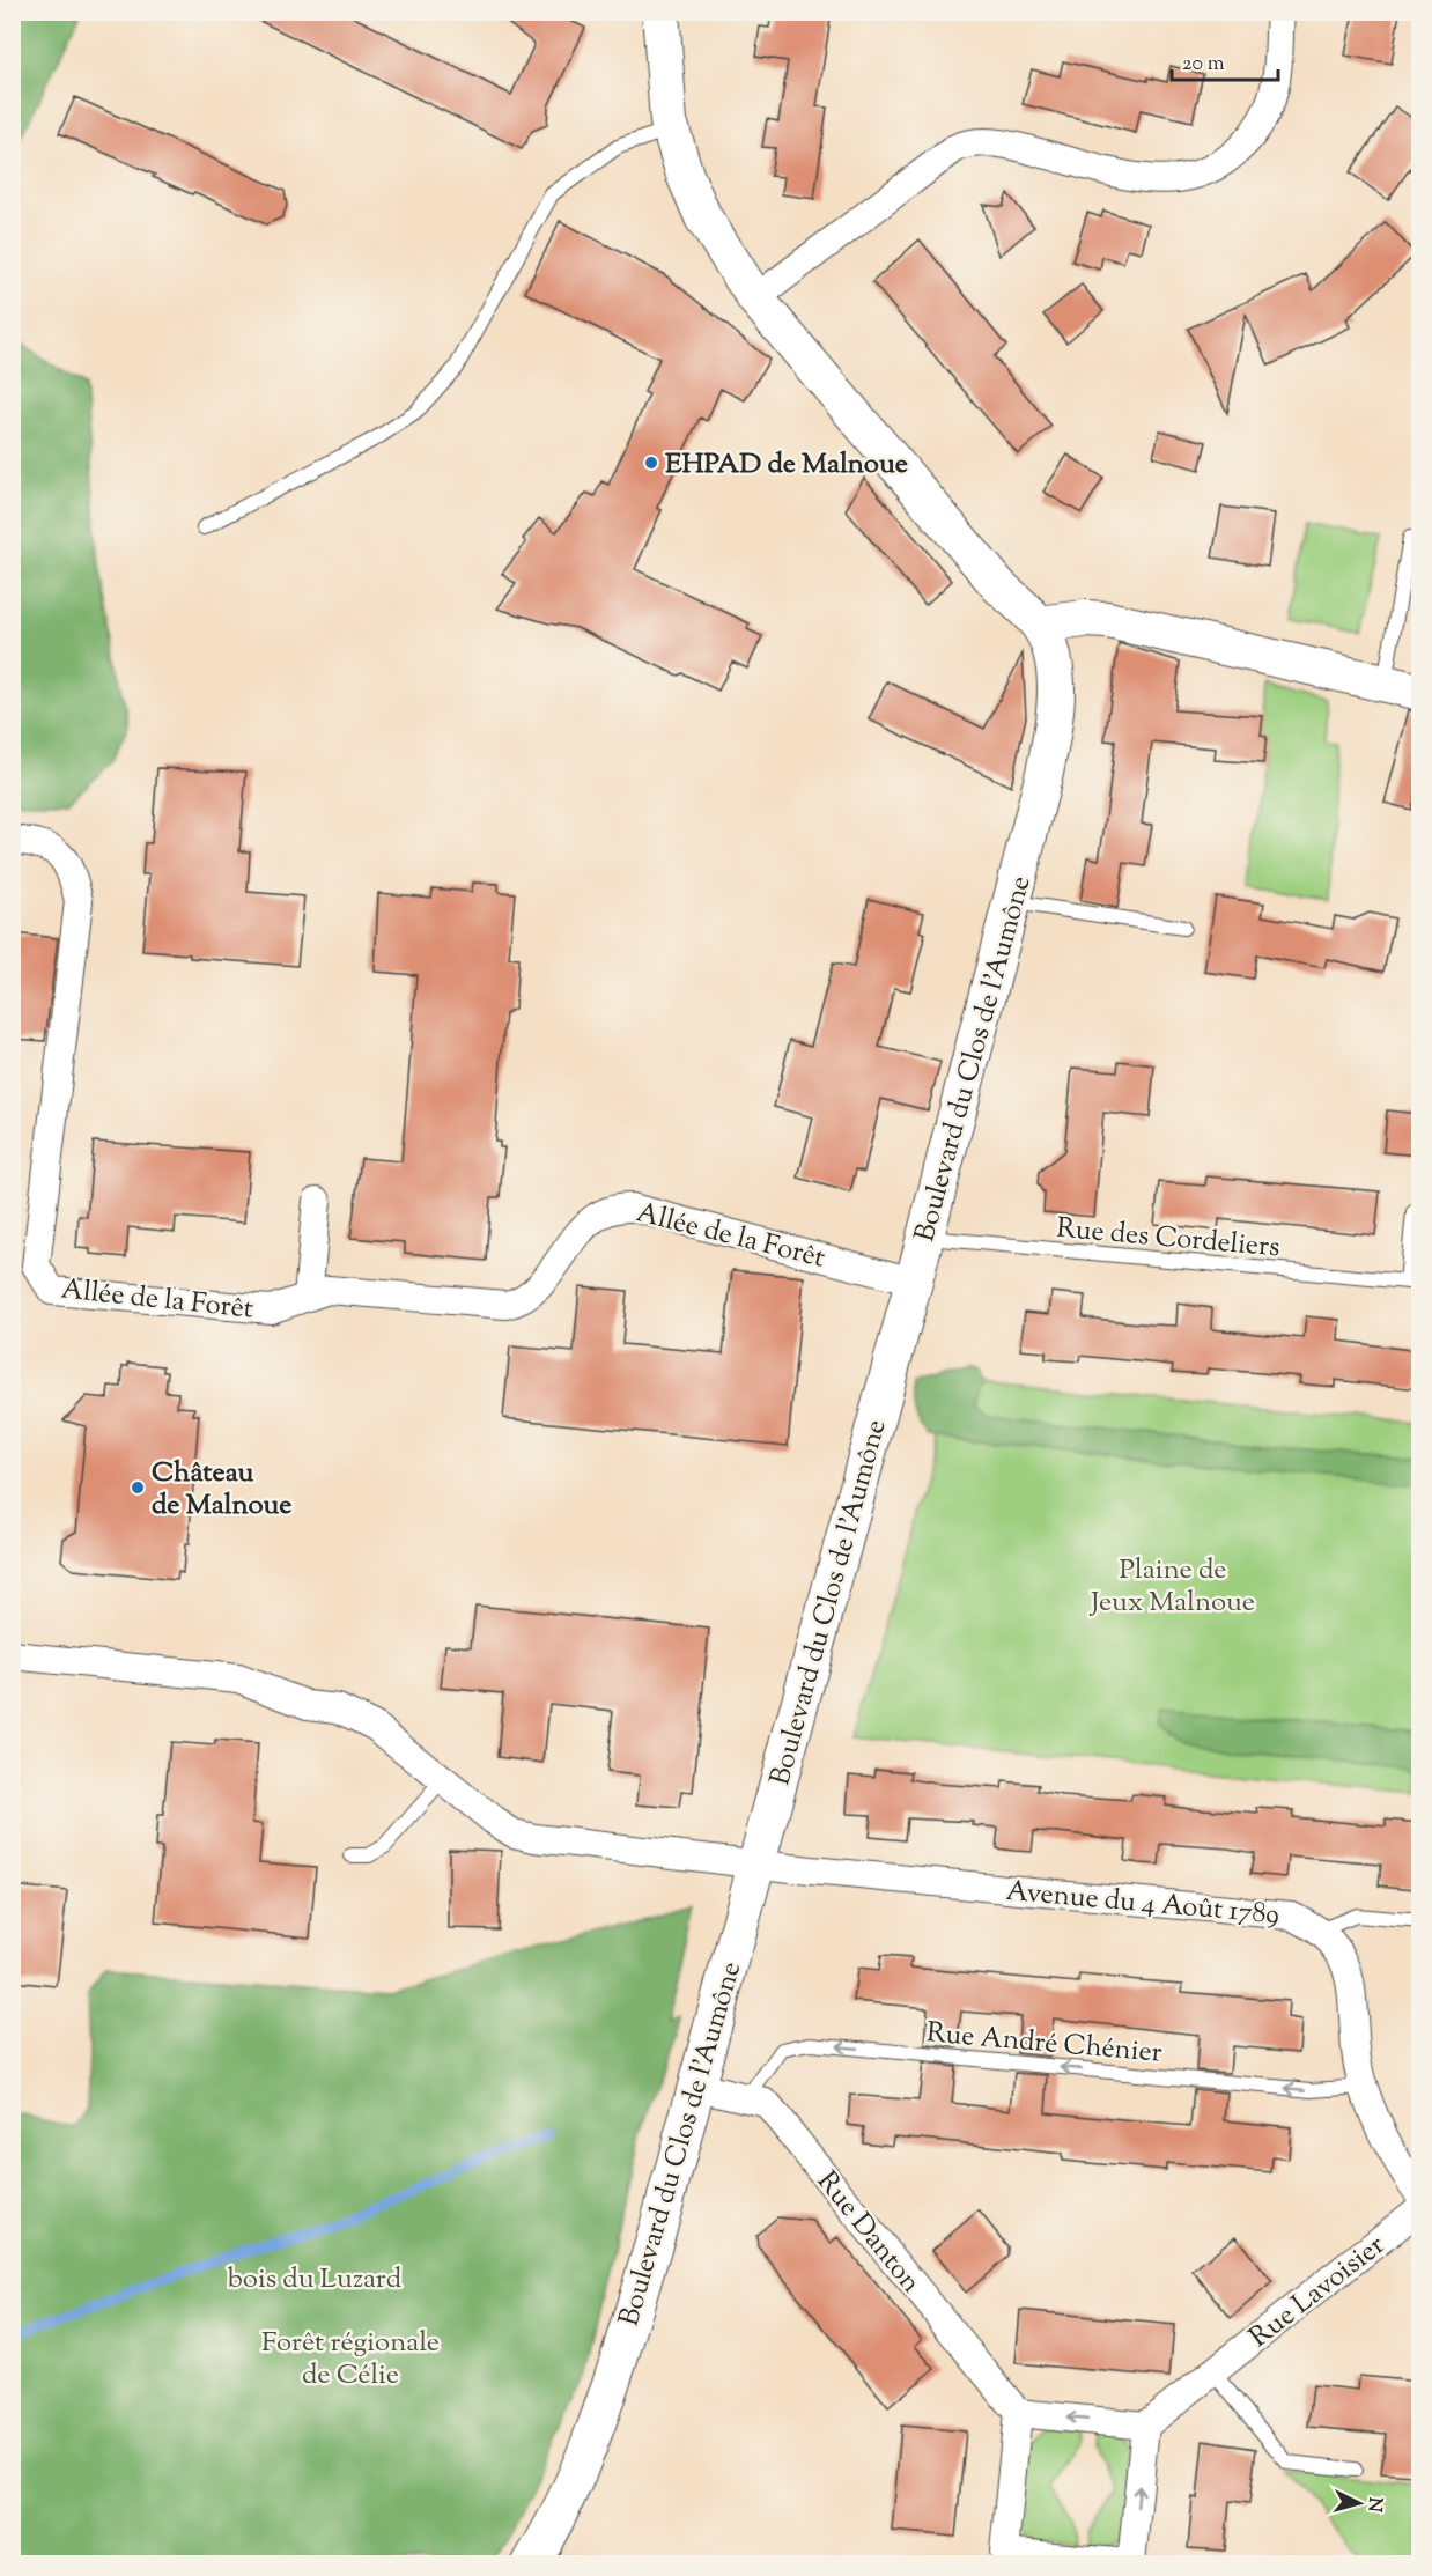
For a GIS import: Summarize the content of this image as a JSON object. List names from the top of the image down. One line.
{"streets":{"street":["Boulevard du Clos de l'Aumône","Allée de la Forêt","Avenue du 4 Août 1789","Rue Danton","Rue Lavoisier"],"lane":["Rue des Cordeliers","Rue André Chénier"]},"crossings":[["Boulevard du Clos de l'Aumône","Allée de la Forêt"],["Boulevard du Clos de l'Aumône","Rue des Cordeliers"],["Boulevard du Clos de l'Aumône","Avenue du 4 Août 1789"],["Boulevard du Clos de l'Aumône","Rue Danton"],["Avenue du 4 Août 1789","Rue André Chénier"],["Rue André Chénier","Rue Danton"]],"one_way":["Rue André Chénier"],"parks":["Plaine de Jeux Malnoue","bois du Luzard","Forêt régionale de Célie"],"places":["EHPAD de Malnoue","Château de Malnoue"],"scale_bar":"20 m","north":"right"}
